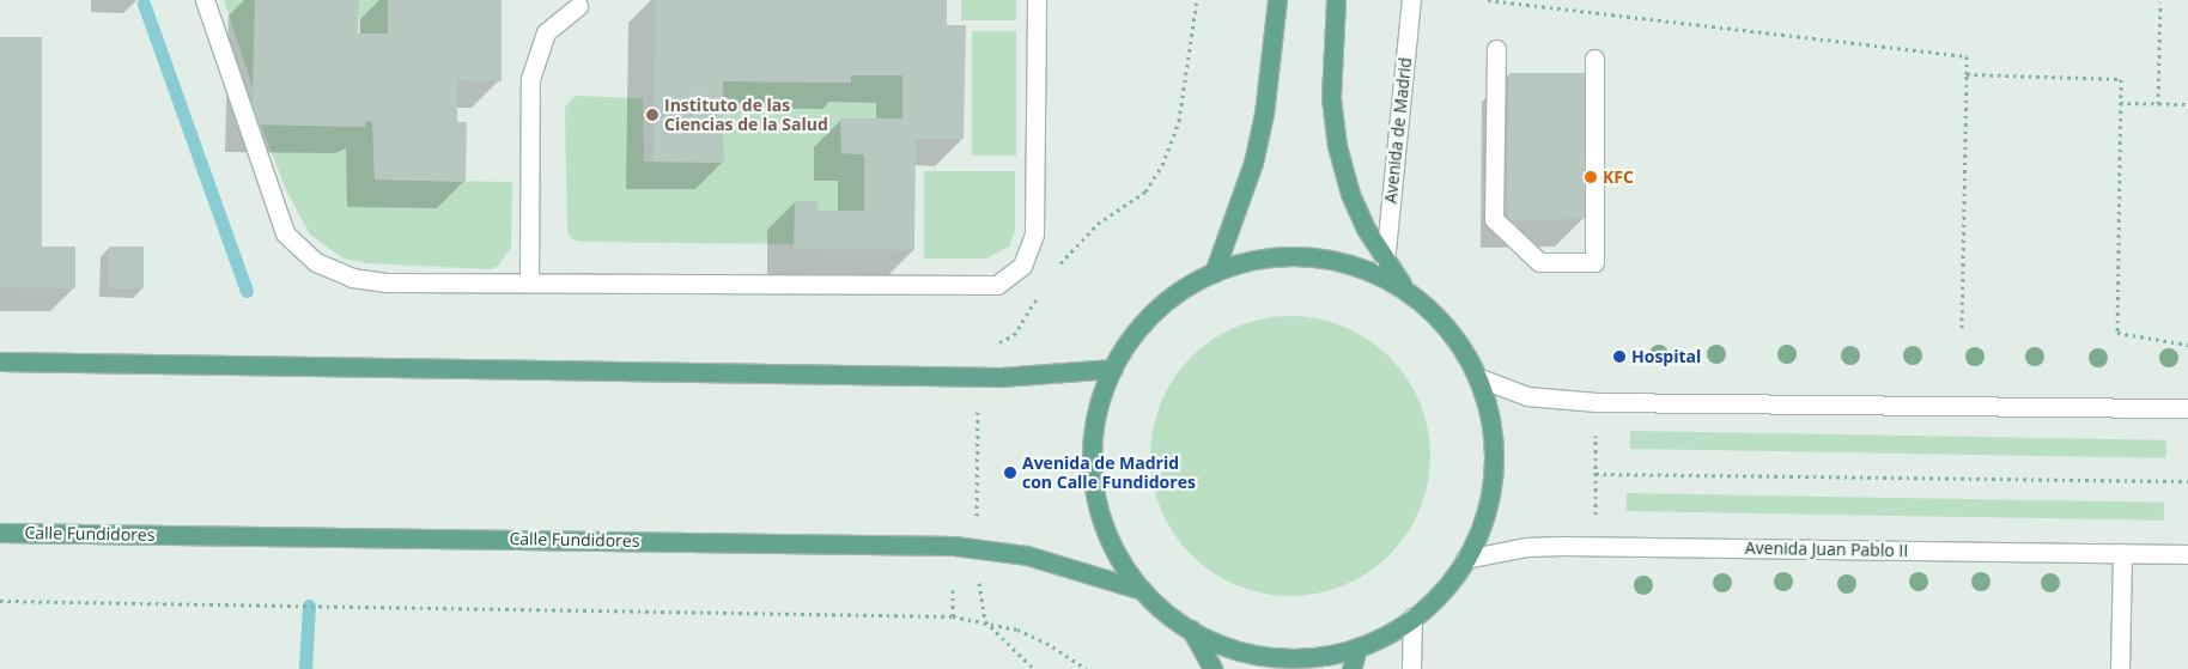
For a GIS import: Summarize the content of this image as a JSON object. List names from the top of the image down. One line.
{"streets":{"main road":["Avenida de Madrid","Calle Fundidores"],"street":["Avenida Juan Pablo II"]},"crossings":[["Avenida de Madrid","Calle Fundidores"],["Avenida de Madrid","Avenida Juan Pablo II"]],"places":["Instituto de las Ciencias de la Salud","KFC","Hospital","Avenida de Madrid con Calle Fundidores"]}
